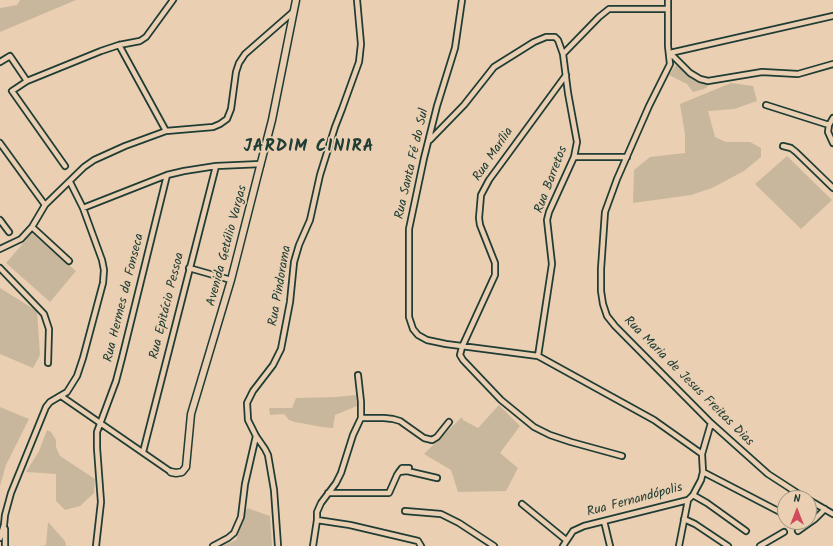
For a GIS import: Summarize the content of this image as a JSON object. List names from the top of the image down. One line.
{"streets":{"street":["Rua Marília","Rua Santa Fé do Sul","Rua Barretos","Avenida Getúlio Vargas","Rua Pindorama","Rua Hermes da Fonseca","Rua Epitácio Pessoa","Rua Maria de Jesus Freitas Dias","Rua Fernandópolis"]},"crossings":[["Rua Marília","Rua Santa Fé do Sul"],["Rua Marília","Rua Barretos"],["Rua Santa Fé do Sul","Rua Barretos"],["Rua Maria de Jesus Freitas Dias","Rua Fernandópolis"]],"districts":["JARDIM CINIRA"],"north":"top"}
